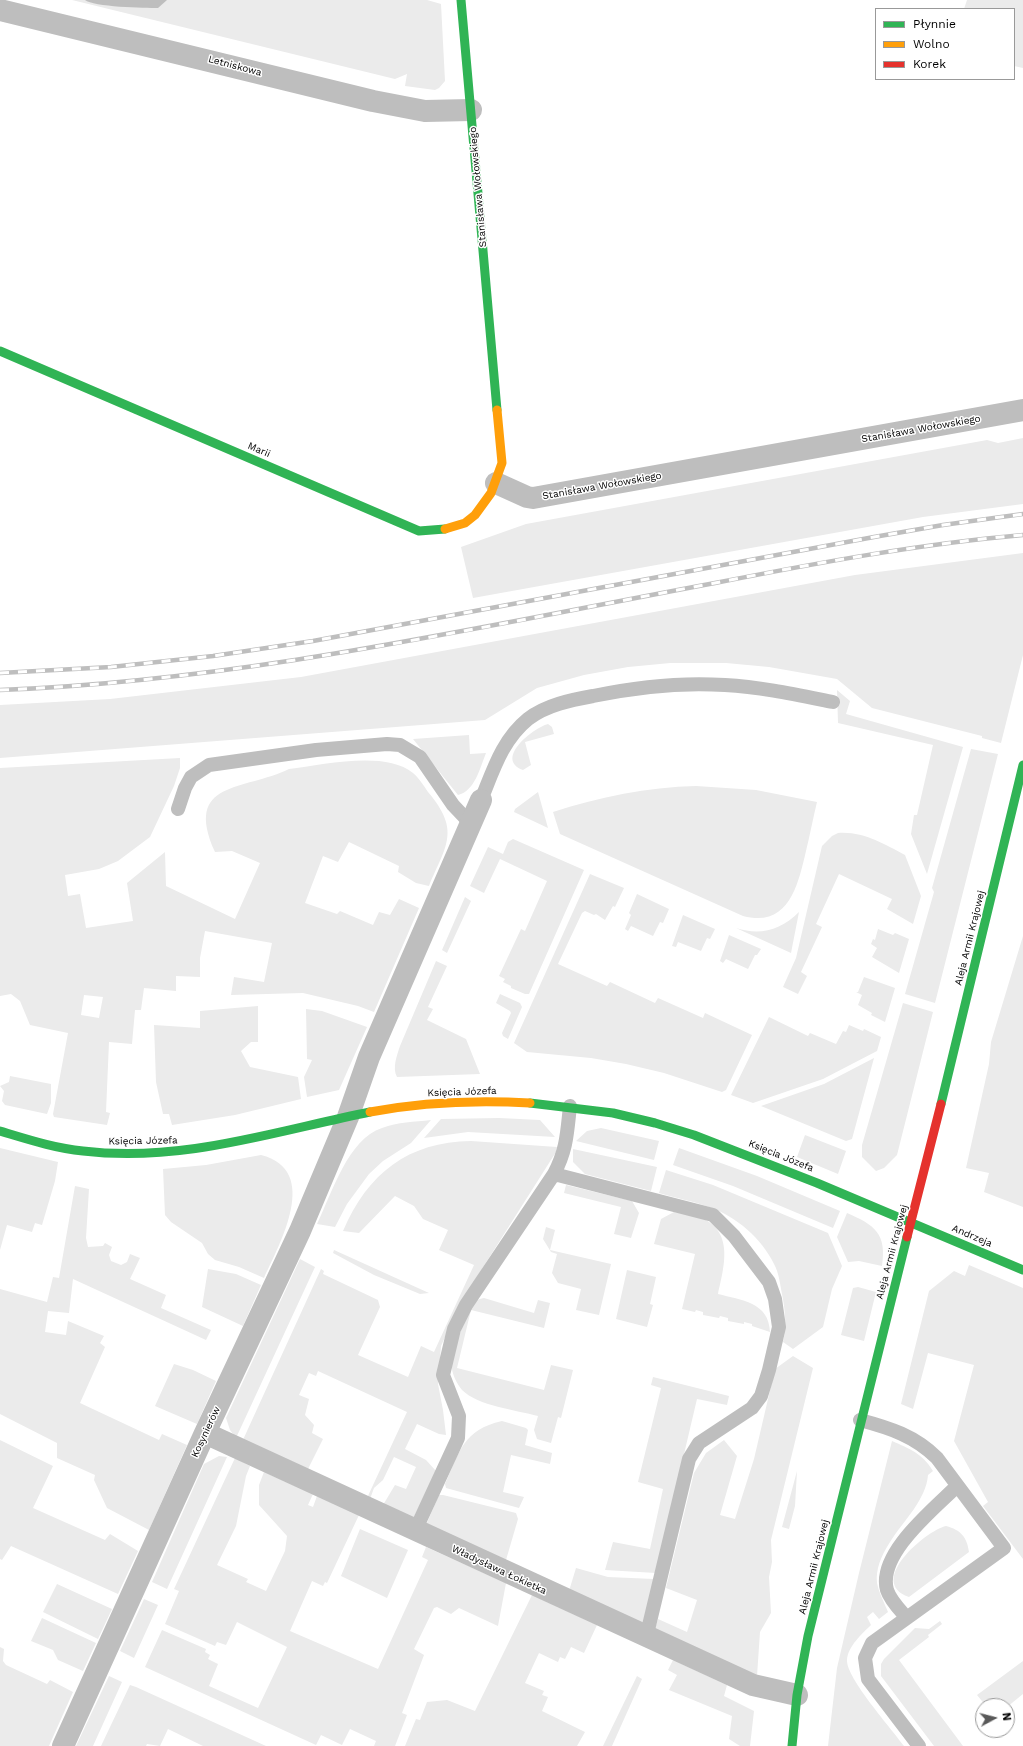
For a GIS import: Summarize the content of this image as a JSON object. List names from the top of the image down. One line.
{"streets":{"street":["Letniskowa","Stanisława Wołowskiego","Marii","Aleja Armii Krajowej","Księcia Józefa","Andrzeja","Kosynierów","Władysława Łokietka"]},"crossings":[["Letniskowa","Stanisława Wołowskiego"],["Stanisława Wołowskiego","Marii"],["Aleja Armii Krajowej","Księcia Józefa"],["Aleja Armii Krajowej","Andrzeja"],["Aleja Armii Krajowej","Władysława Łokietka"],["Księcia Józefa","Andrzeja"],["Księcia Józefa","Kosynierów"],["Kosynierów","Władysława Łokietka"]],"legend":["Płynnie","Wolno","Korek"],"north":"right"}
